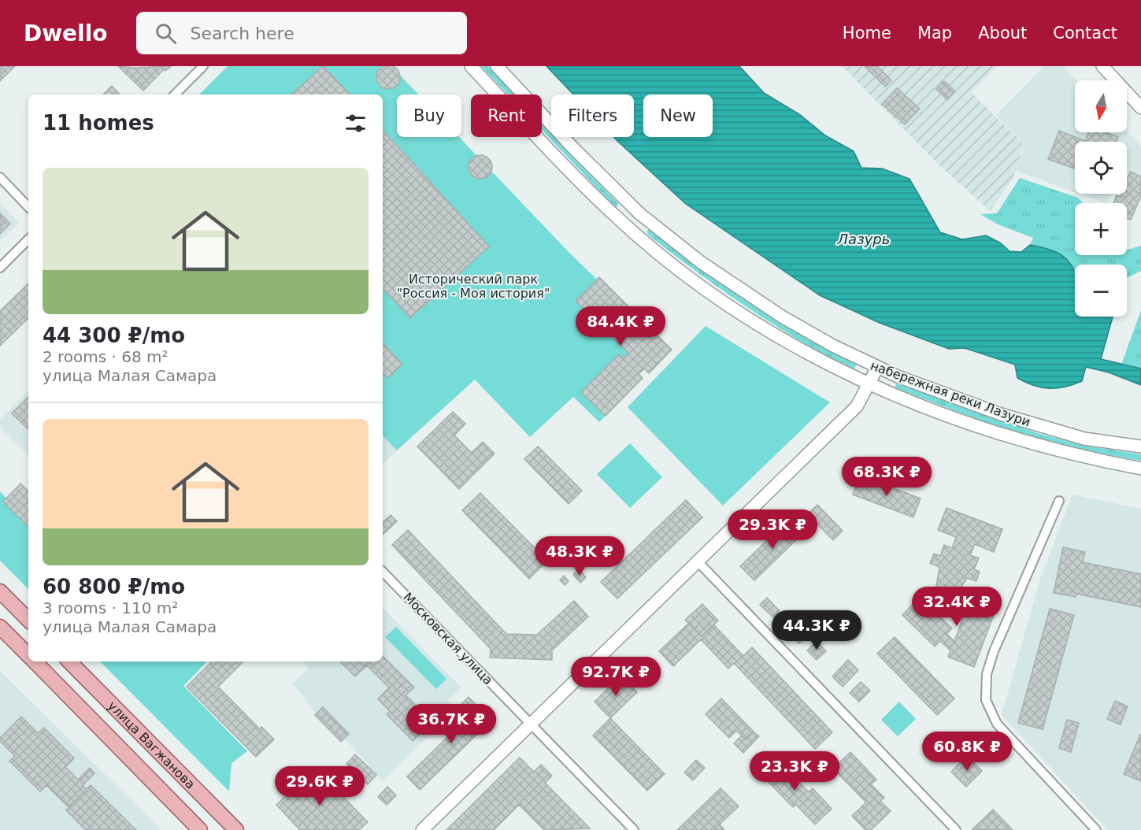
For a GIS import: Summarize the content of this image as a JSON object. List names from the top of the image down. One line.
{"streets":{"main road":["набережная реки Лазури","улица Вагжанова"],"street":["Московская улица"]},"water":["Лазурь"],"parks":["Исторический парк \"Россия - Моя история\""],"north":"bottom","page":{"header":"Dwello","search":"Search here","nav":["Home","Map","About","Contact"],"map_buttons":["+","−"],"chip":["Buy","Rent","Filters","New"],"heading":"11 homes","list":[{"name":"44 300 ₽/mo","note":"2 rooms · 68 m² · улица Малая Самара"},{"name":"60 800 ₽/mo","note":"3 rooms · 110 m² · улица Малая Самара"}],"price":["84.4K ₽","68.3K ₽","29.3K ₽","48.3K ₽","32.4K ₽","44.3K ₽","92.7K ₽","36.7K ₽","60.8K ₽","23.3K ₽","29.6K ₽"]}}
